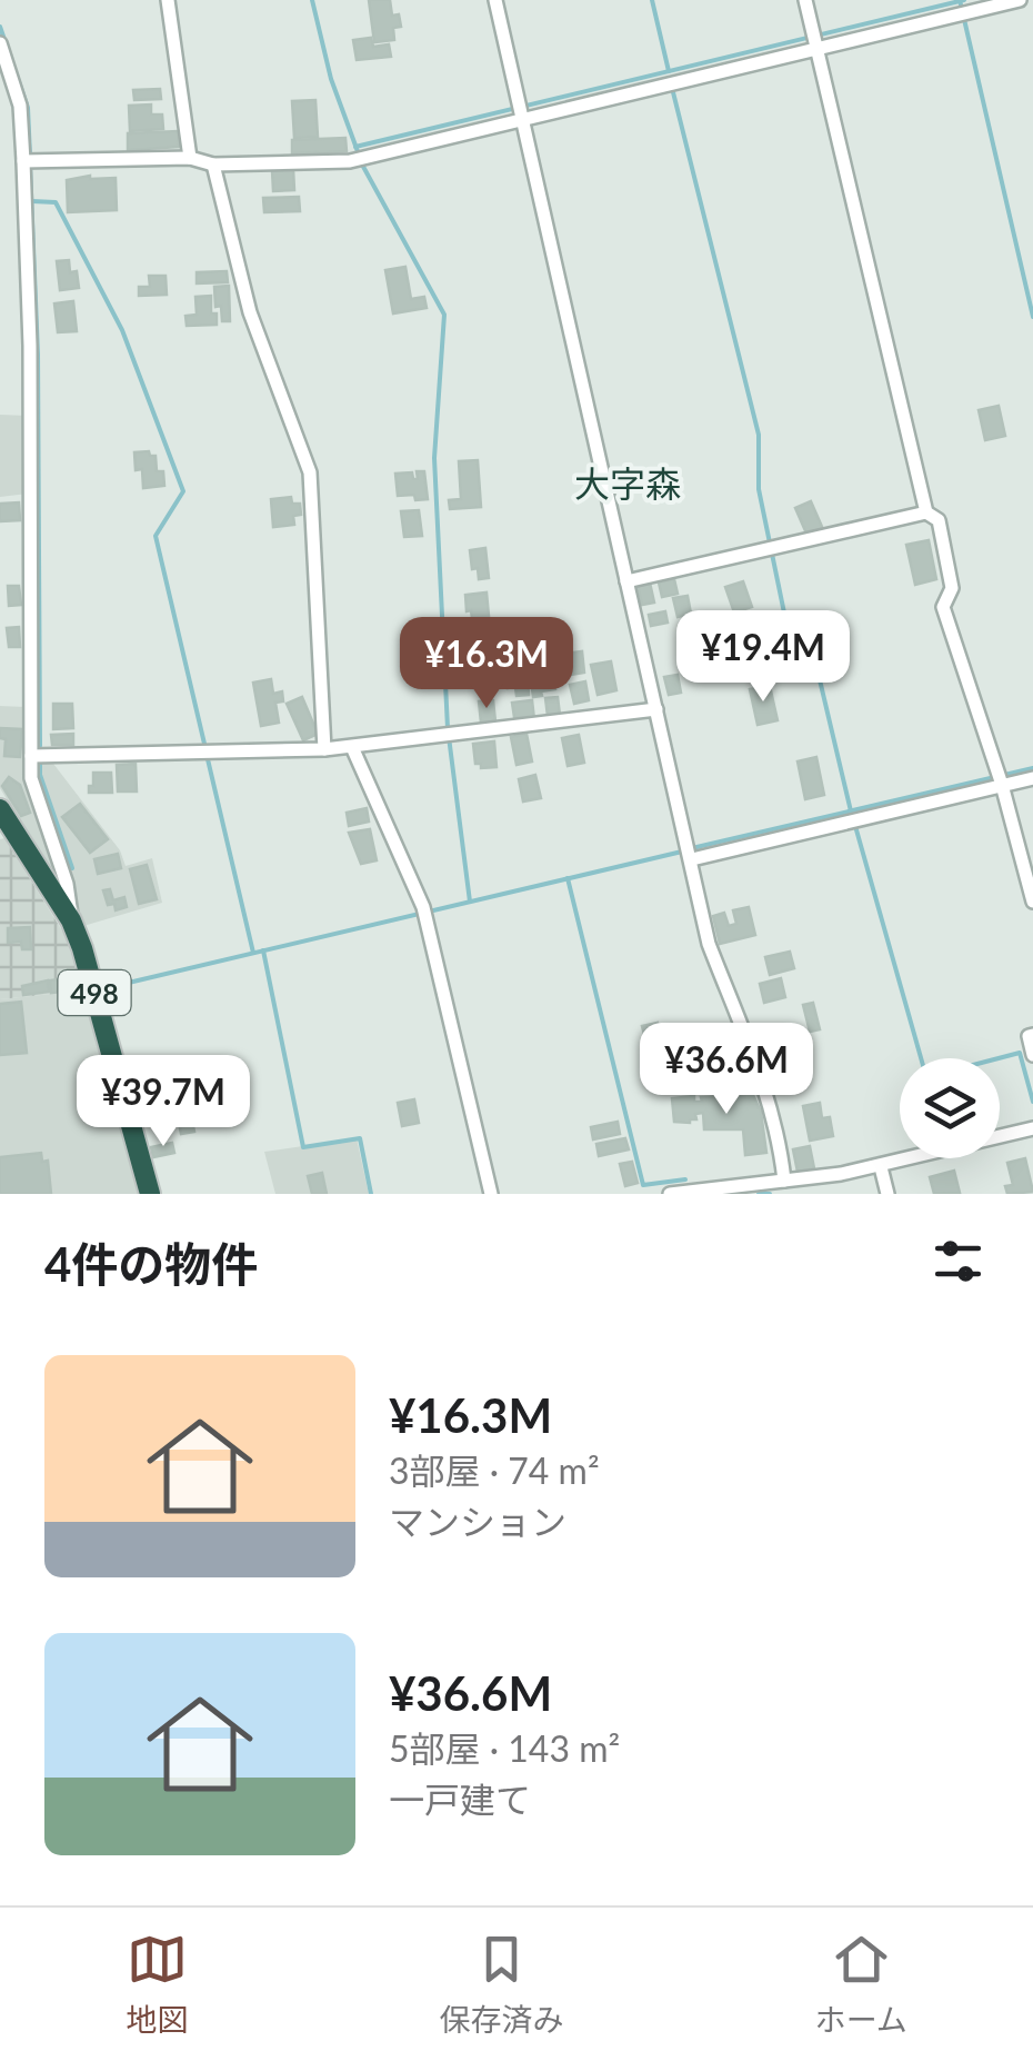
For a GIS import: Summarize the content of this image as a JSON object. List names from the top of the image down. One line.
{"streets":{"highway":["498"]},"districts":["大字森"],"page":{"price":["¥19.4M","¥16.3M","¥36.6M","¥39.7M"],"heading":"4件の物件","list":[{"name":"¥16.3M","note":"3部屋 · 74 m² · マンション"},{"name":"¥36.6M","note":"5部屋 · 143 m² · 一戸建て"}],"tabs":["地図","保存済み","ホーム"]}}
